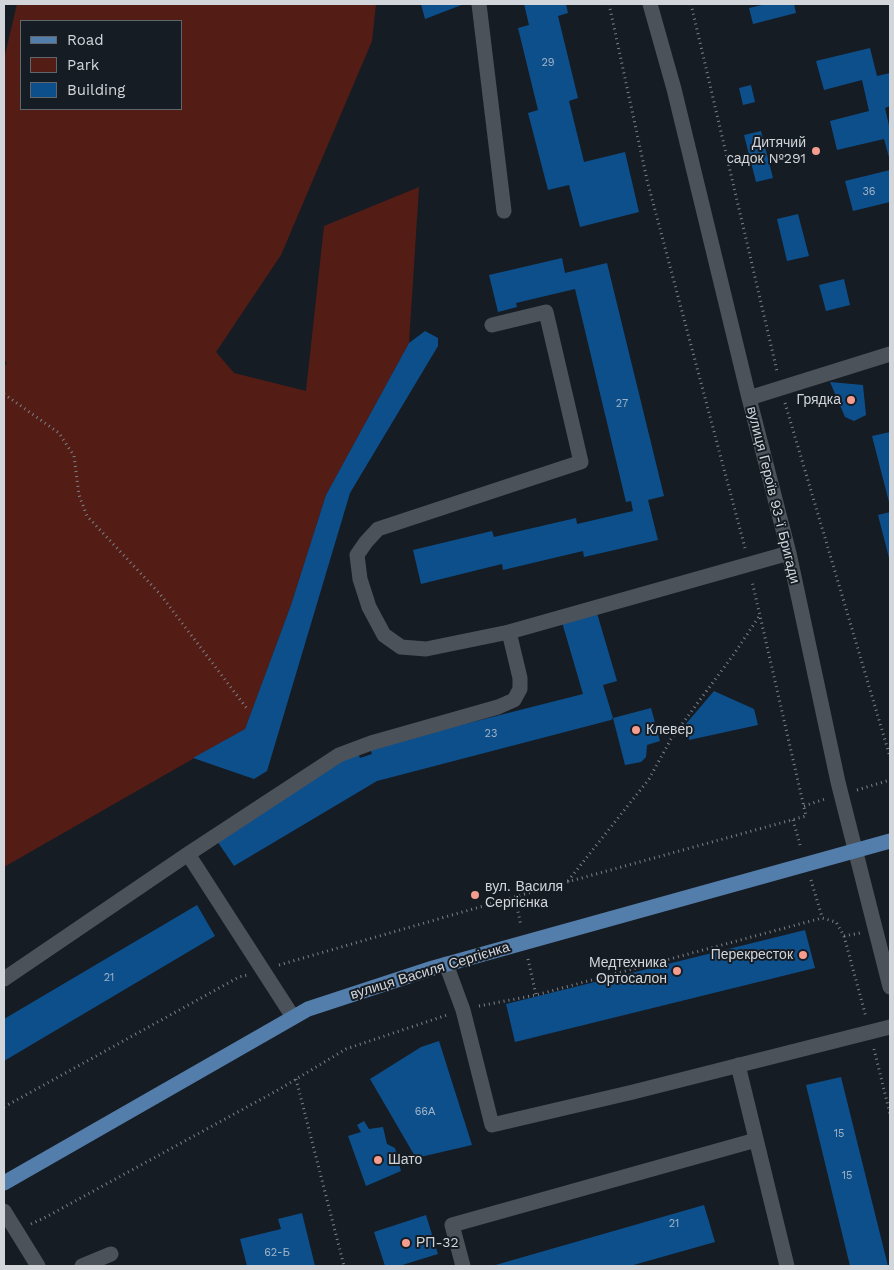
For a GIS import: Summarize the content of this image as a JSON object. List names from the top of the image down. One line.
{"streets":{"main road":["вулиця Василя Сергієнка"],"street":["вулиця Героїв 93-ї Бригади"]},"crossings":[["вулиця Героїв 93-ї Бригади","вулиця Василя Сергієнка"]],"places":["Дитячий садок №291","Грядка","Клевер","вул. Василя Сергієнка","Перекресток","Медтехника Ортосалон","Шато","РП-32"],"house_numbers":["29","36","27","23","21","66А","15","15","21","62-Б"],"legend":["Road","Park","Building"]}
